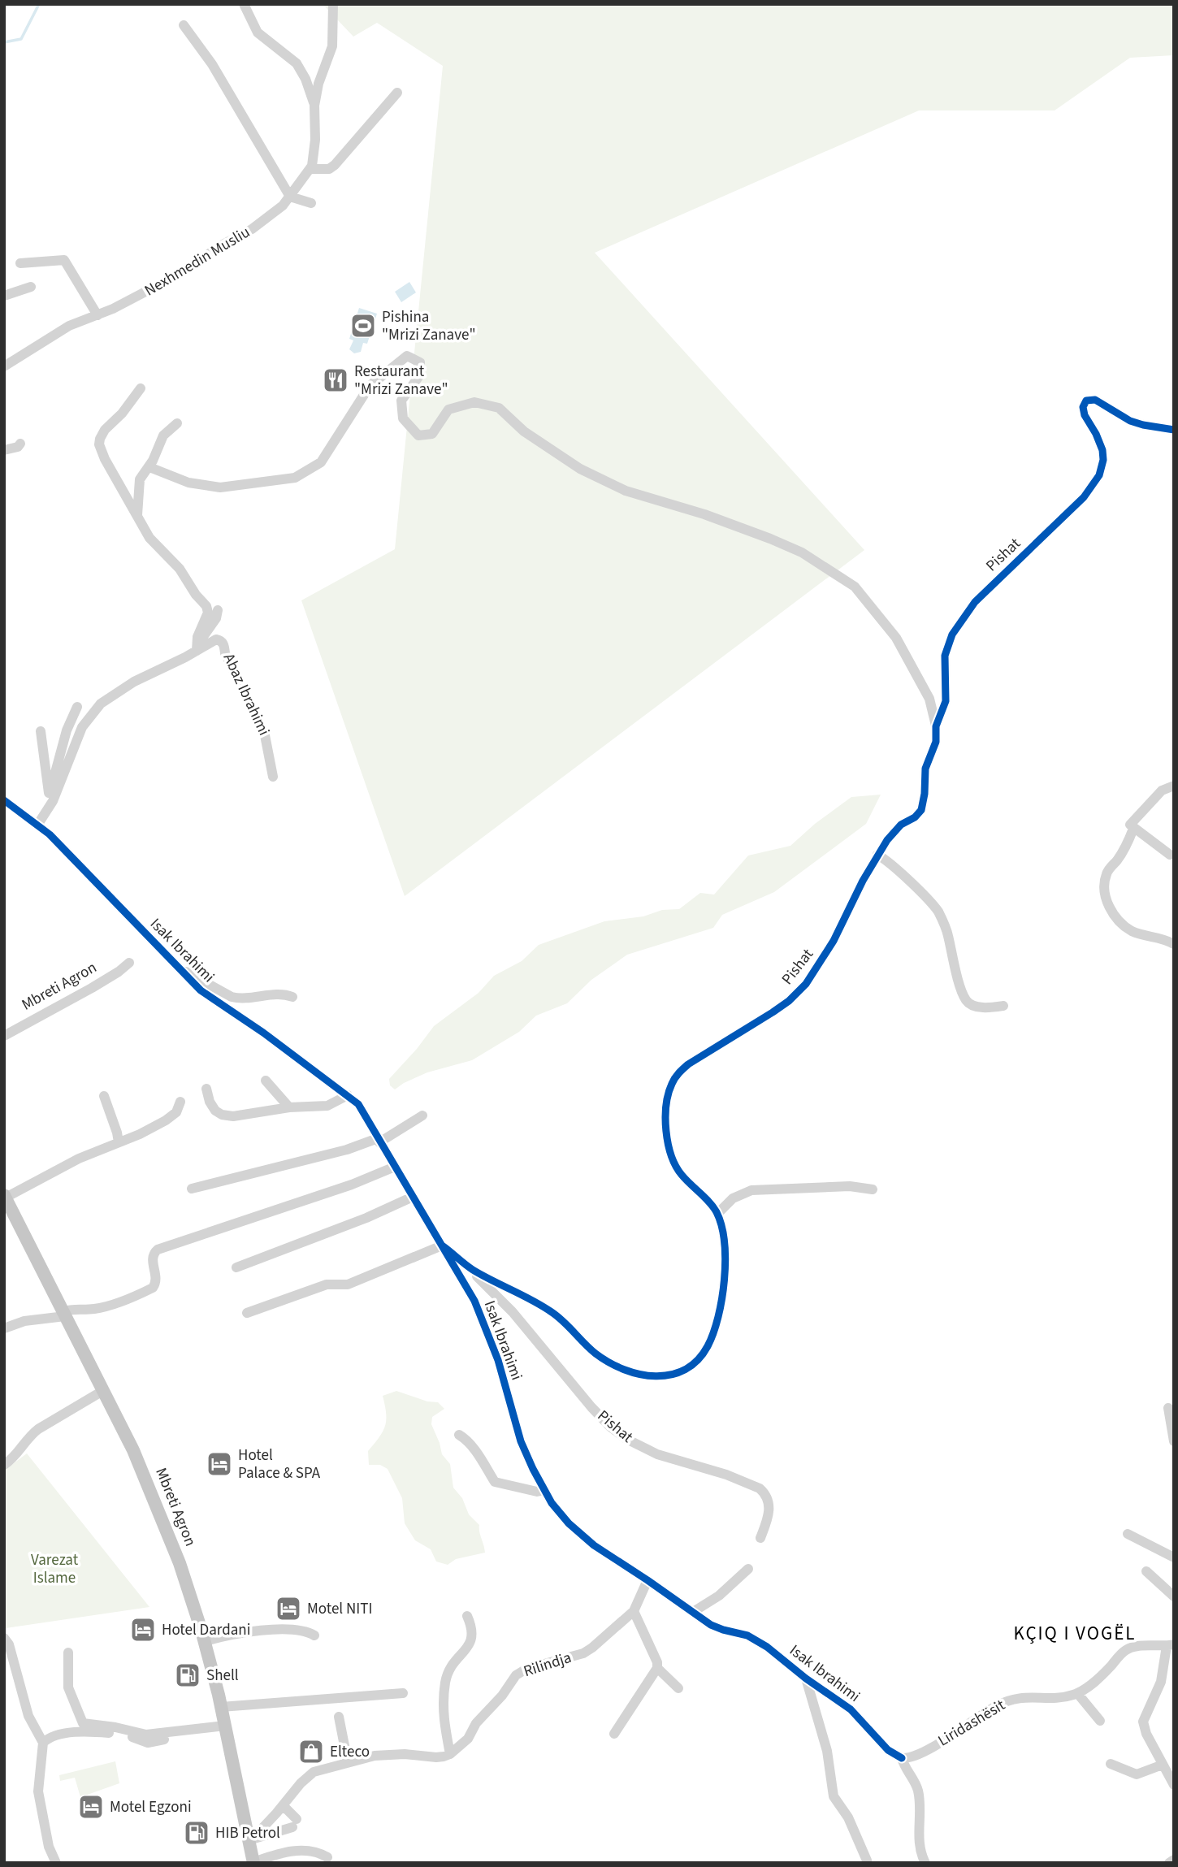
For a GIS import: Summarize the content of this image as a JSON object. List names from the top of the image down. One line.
{"streets":{"main road":["Mbreti Agron"],"street":["Nexhmedin Musliu","Pishat","Abaz Ibrahimi","Isak Ibrahimi","Rilindja","Liridashësit"]},"crossings":[["Pishat","Isak Ibrahimi"],["Abaz Ibrahimi","Isak Ibrahimi"],["Isak Ibrahimi","Rilindja"],["Isak Ibrahimi","Liridashësit"]],"districts":["KÇIQ I VOGËL"],"parks":["Varezat Islame"],"places":{"sports":["Pishina \"Mrizi Zanave\""],"restaurant":["Restaurant \"Mrizi Zanave\""],"hotel":["Hotel Palace & SPA","Motel NITI","Hotel Dardani","Motel Egzoni"],"fuel station":["Shell","HIB Petrol"],"shop":["Elteco"]}}
